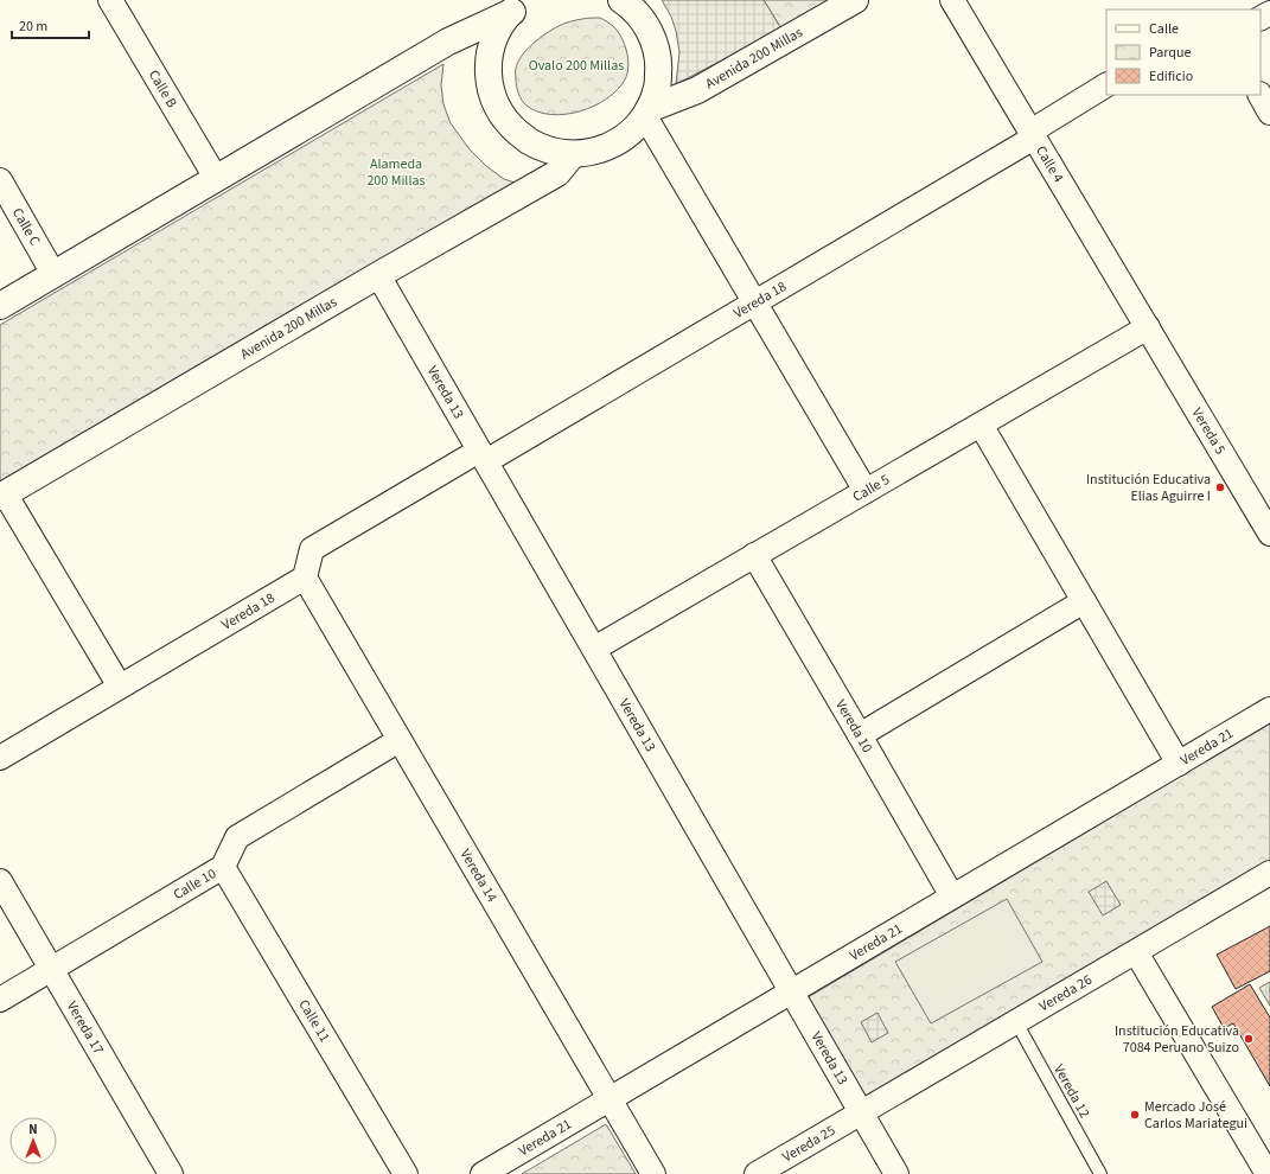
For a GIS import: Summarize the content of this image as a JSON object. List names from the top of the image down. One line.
{"streets":{"main road":["Avenida 200 Millas"],"street":["Calle B","Calle 4","Calle C","Vereda 18","Vereda 13","Vereda 5","Calle 5","Vereda 10","Vereda 21","Vereda 14","Calle 10","Vereda 26","Calle 11","Vereda 17","Vereda 25"],"lane":["Vereda 12"]},"crossings":[["Avenida 200 Millas","Vereda 13"],["Calle 4","Vereda 18"],["Calle 4","Vereda 5"],["Calle 4","Calle 5"],["Vereda 18","Vereda 13"],["Vereda 18","Vereda 14"],["Vereda 13","Calle 5"],["Vereda 13","Vereda 21"],["Vereda 13","Vereda 26"],["Vereda 13","Vereda 25"],["Vereda 5","Calle 5"],["Calle 5","Vereda 10"],["Vereda 10","Vereda 21"],["Vereda 21","Vereda 14"],["Vereda 14","Calle 10"],["Calle 10","Calle 11"],["Calle 10","Vereda 17"],["Vereda 26","Vereda 12"],["Vereda 26","Vereda 25"]],"parks":["Ovalo 200 Millas","Alameda 200 Millas"],"places":["Institución Educativa Elias Aguirre I","Institución Educativa 7084 Peruano Suizo","Mercado José Carlos Mariategui"],"legend":["Calle","Parque","Edificio"],"scale_bar":"20 m","north":"top"}
